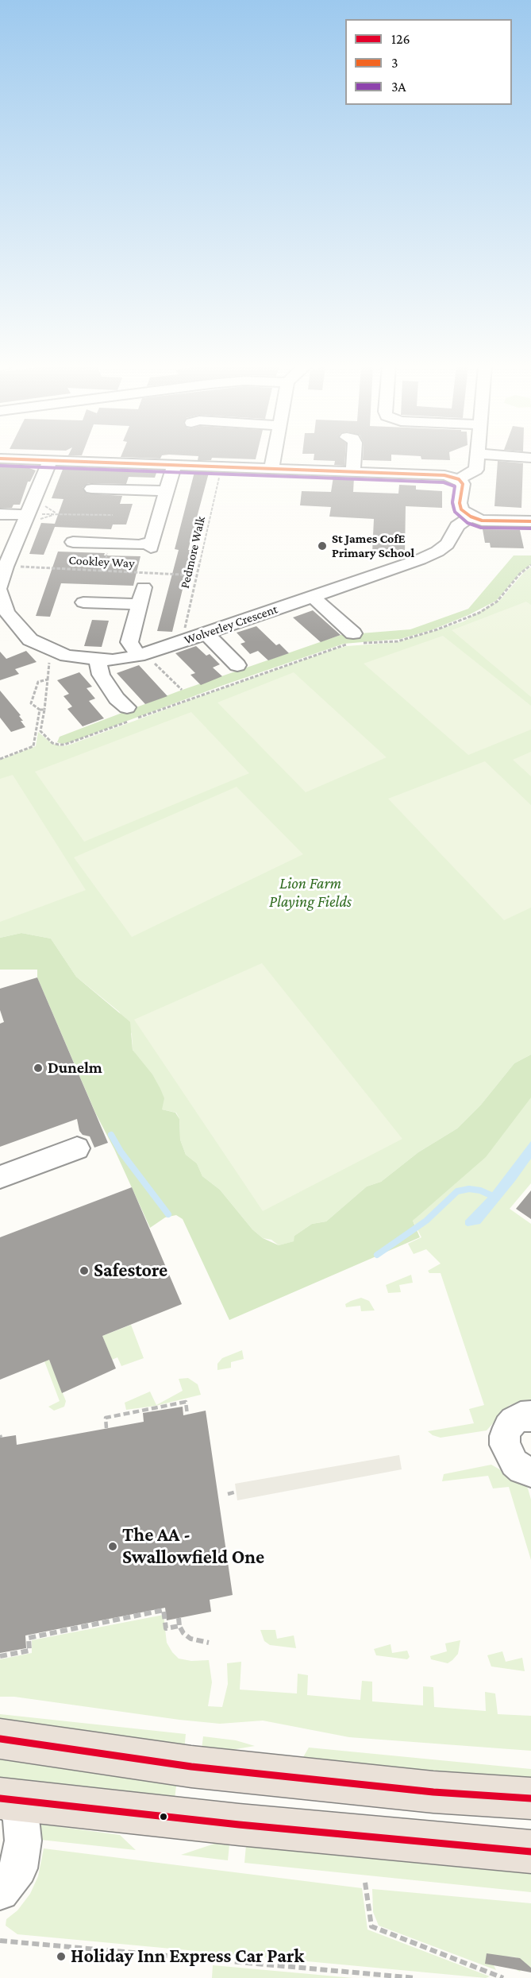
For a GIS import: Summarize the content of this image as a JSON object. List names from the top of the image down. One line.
{"streets":{"street":["Wolverley Crescent"],"path":["Pedmore Walk","Cookley Way"]},"crossings":[["Pedmore Walk","Cookley Way"],["Pedmore Walk","Wolverley Crescent"]],"parks":["Lion Farm Playing Fields"],"places":["St James CofE Primary School","Dunelm","Safestore","The AA - Swallowfield One","Holiday Inn Express Car Park"],"lines":["transit line 3","transit line 3A","transit line 126"],"legend":["126","3","3A"]}
